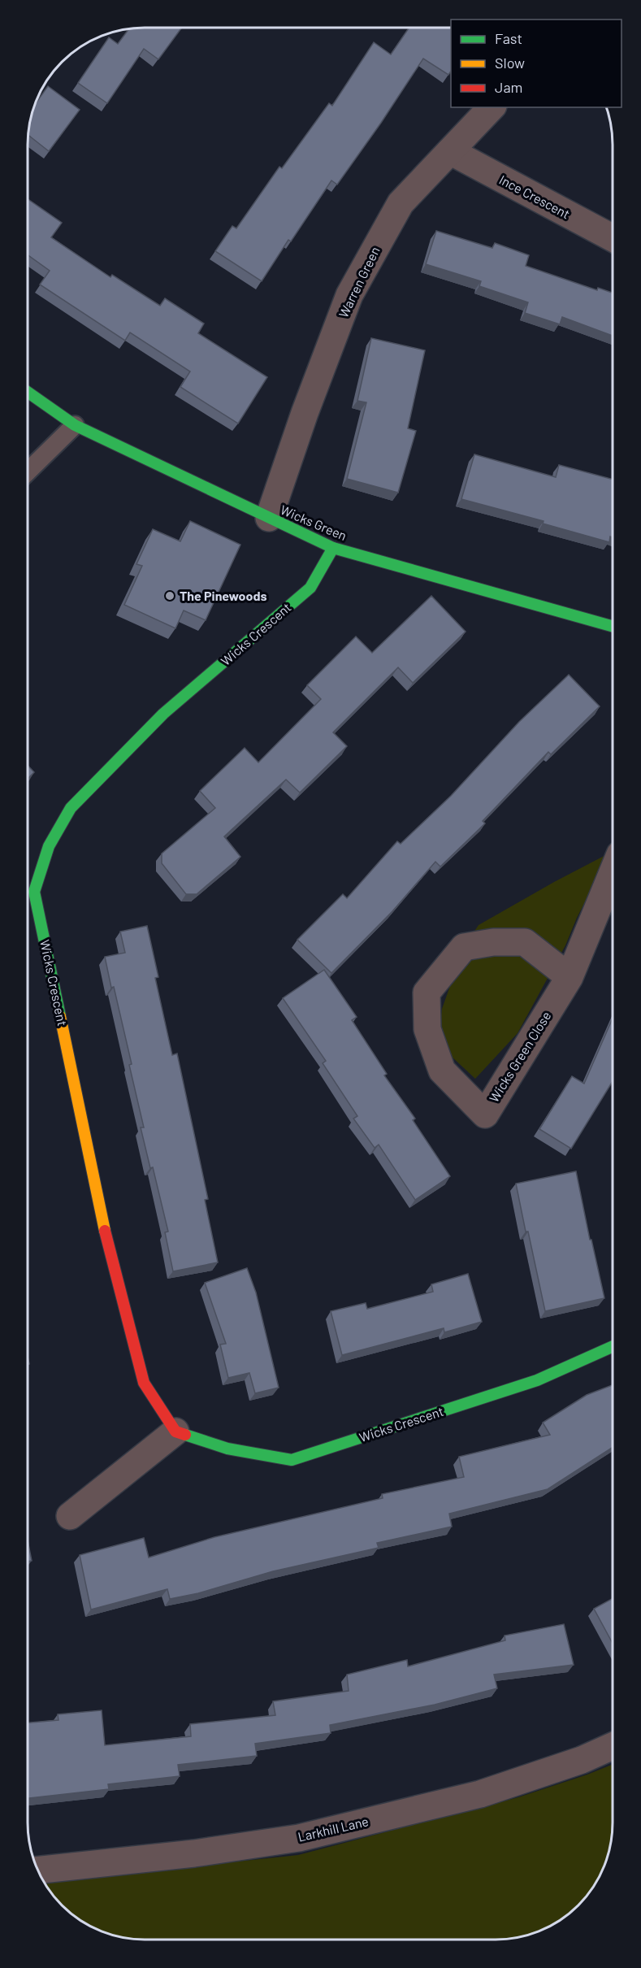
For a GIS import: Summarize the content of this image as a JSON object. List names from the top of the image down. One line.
{"streets":{"street":["Ince Crescent","Warren Green","Wicks Green","Wicks Crescent","Wicks Green Close","Larkhill Lane"]},"crossings":[["Ince Crescent","Warren Green"],["Warren Green","Wicks Green"],["Wicks Green","Wicks Crescent"]],"places":["The Pinewoods"],"legend":["Fast","Slow","Jam"]}
